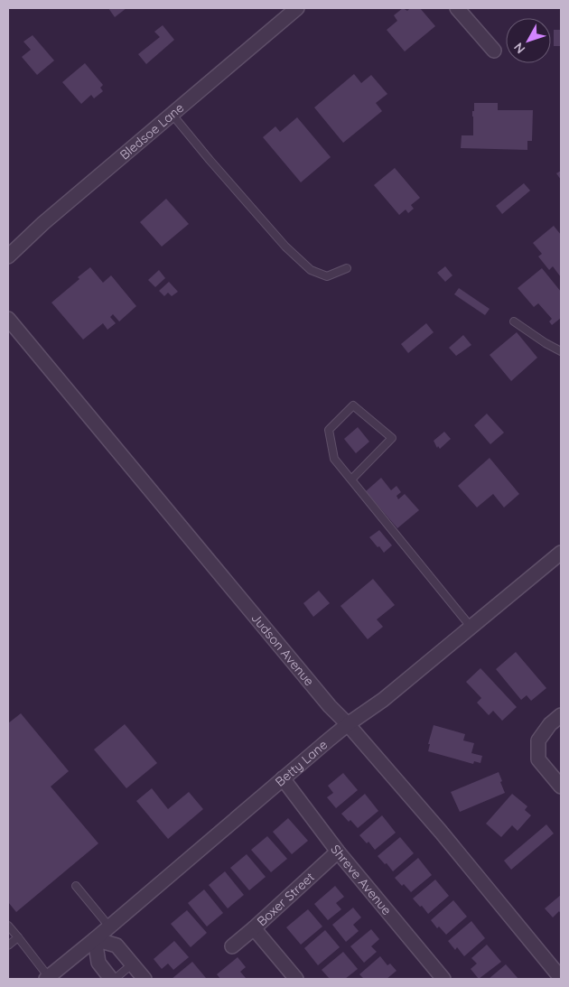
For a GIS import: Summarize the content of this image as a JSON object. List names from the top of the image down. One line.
{"streets":{"street":["Bledsoe Lane","Judson Avenue","Betty Lane","Shreve Avenue","Boxer Street"]},"crossings":[["Judson Avenue","Betty Lane"],["Betty Lane","Shreve Avenue"],["Shreve Avenue","Boxer Street"]],"north":"bottom left"}
